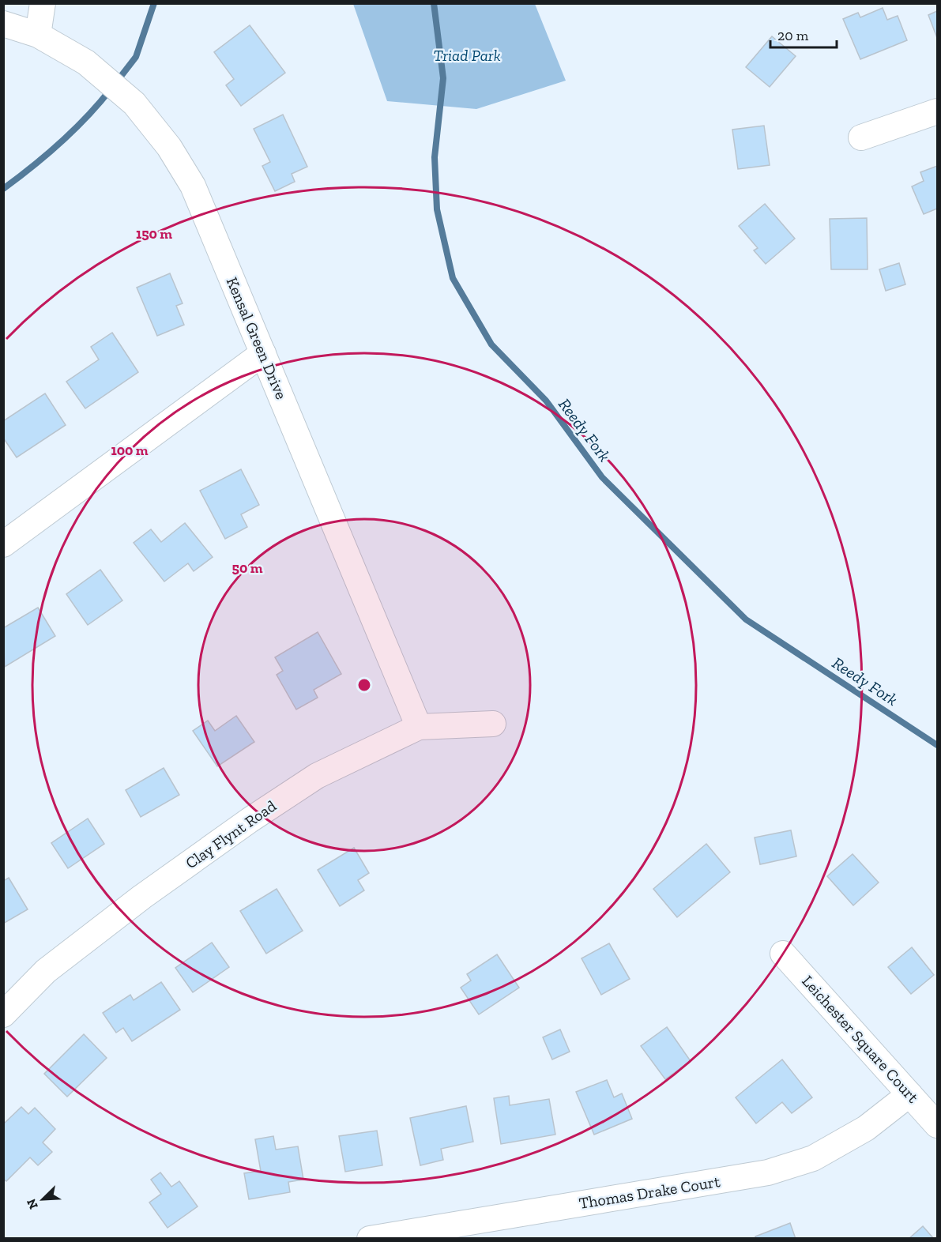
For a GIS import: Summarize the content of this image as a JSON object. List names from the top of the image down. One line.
{"streets":{"street":["Kensal Green Drive","Clay Flynt Road","Leichester Square Court","Thomas Drake Court"]},"crossings":[["Kensal Green Drive","Clay Flynt Road"],["Leichester Square Court","Thomas Drake Court"]],"water":["Reedy Fork"],"parks":["Triad Park"],"scale_bar":"20 m","north":"bottom left","rings":["150 m","100 m","50 m"]}
